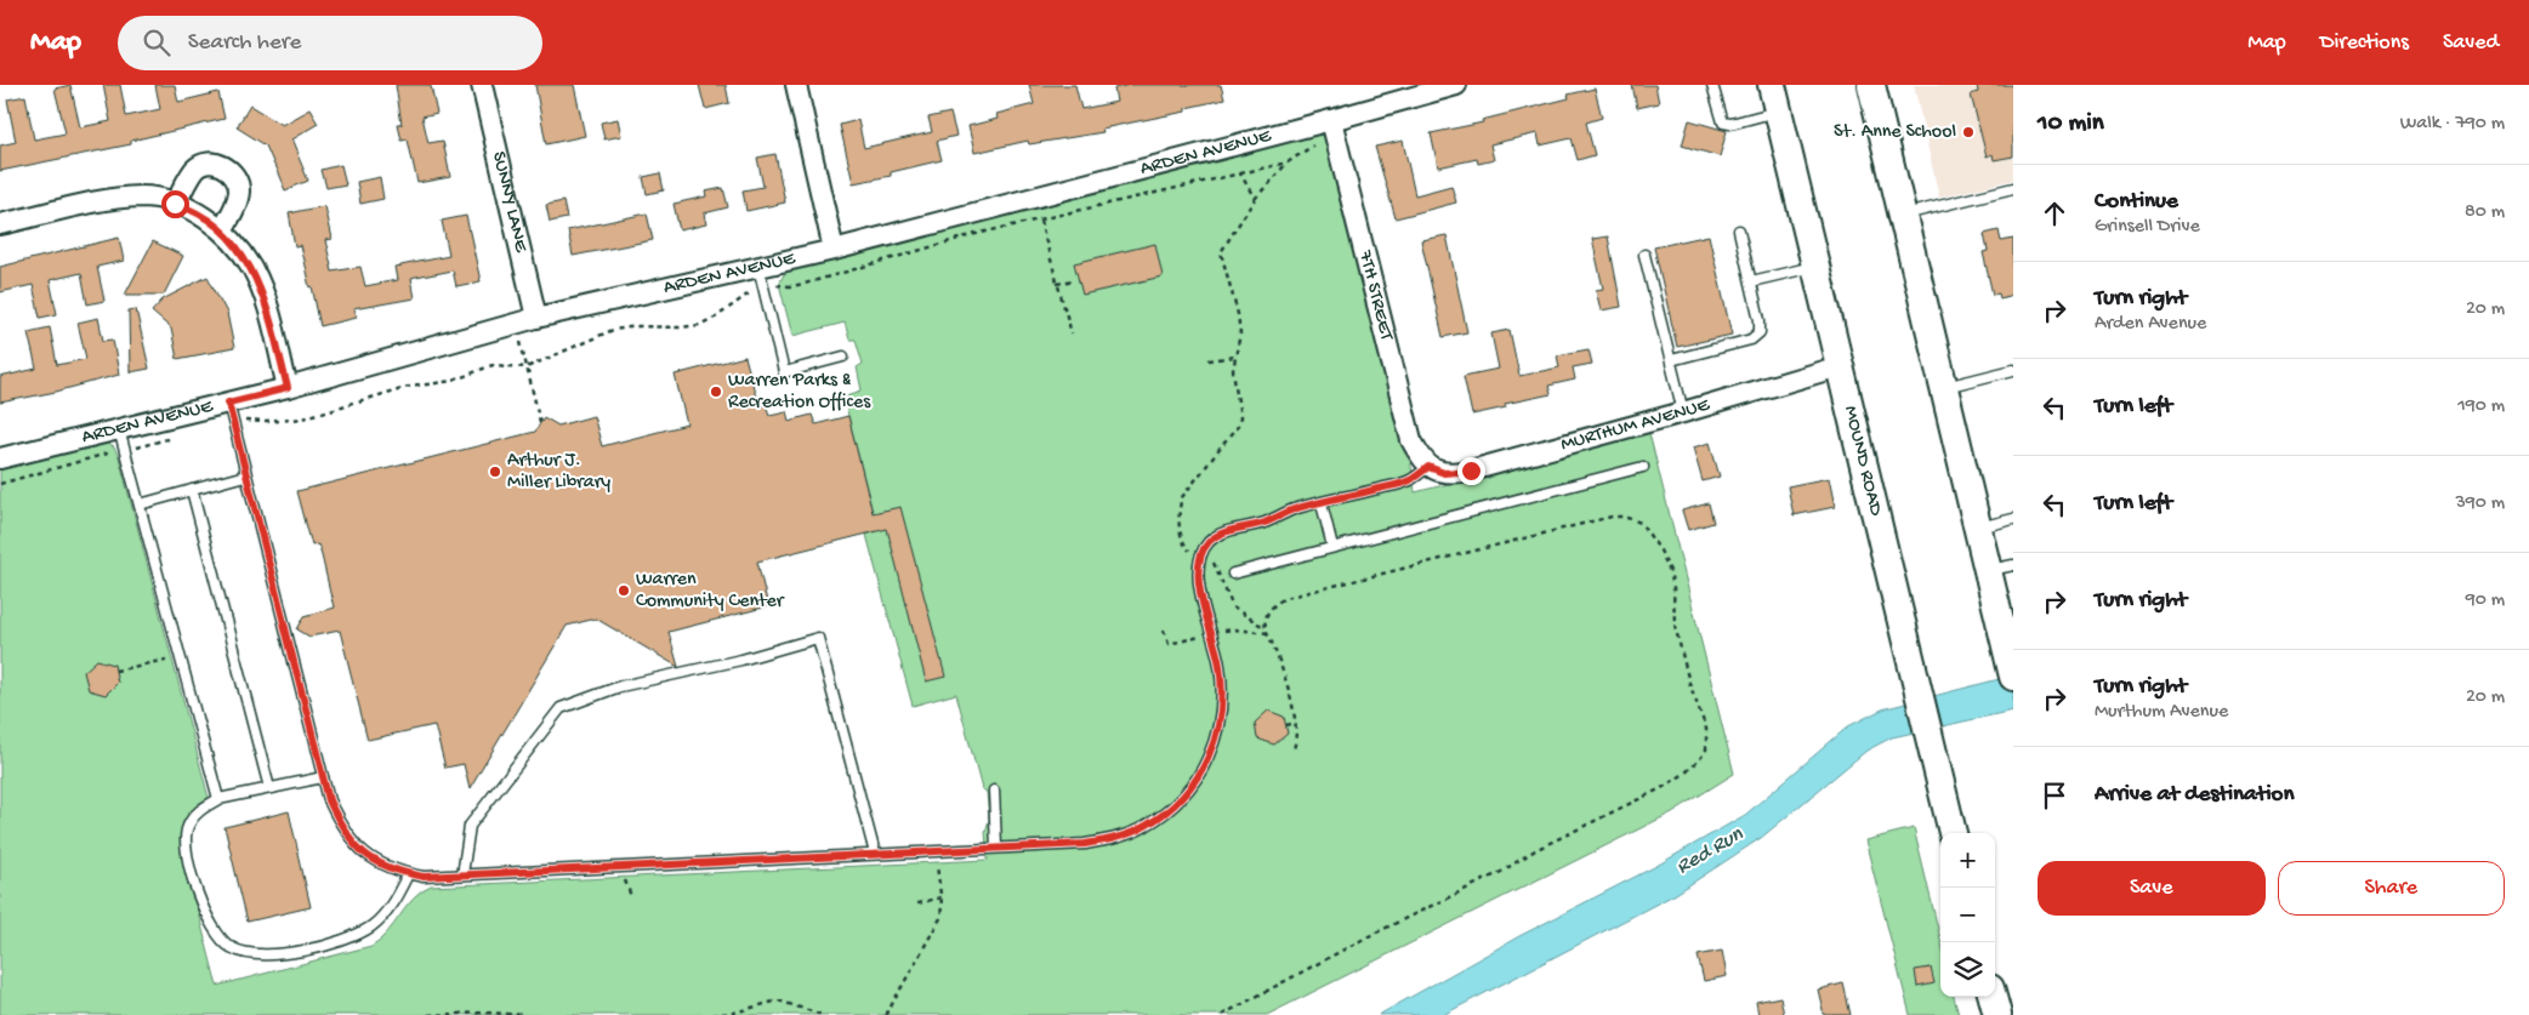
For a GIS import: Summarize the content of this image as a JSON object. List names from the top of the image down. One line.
{"streets":{"main road":["MOUND ROAD"],"street":["ARDEN AVENUE","SUNNY LANE","7TH STREET","MURTHUM AVENUE"]},"crossings":[["ARDEN AVENUE","SUNNY LANE"],["ARDEN AVENUE","7TH STREET"],["7TH STREET","MURTHUM AVENUE"],["MURTHUM AVENUE","MOUND ROAD"]],"water":["Red Run"],"places":["St. Anne School","Warren Parks & Recreation Offices","Arthur J. Miller Library","Warren Community Center"],"page":{"header":"Map","search":"Search here","nav":["Map","Directions","Saved"],"heading":["10 min","Walk · 790 m"],"list":[["Continue","Grinsell Drive","80 m"],["Turn right","Arden Avenue","20 m"],["Turn left","190 m"],["Turn left","390 m"],["Turn right","90 m"],["Turn right","Murthum Avenue","20 m"],"Arrive at destination"],"map_buttons":["+","−"],"buttons":["Save","Share"]}}
